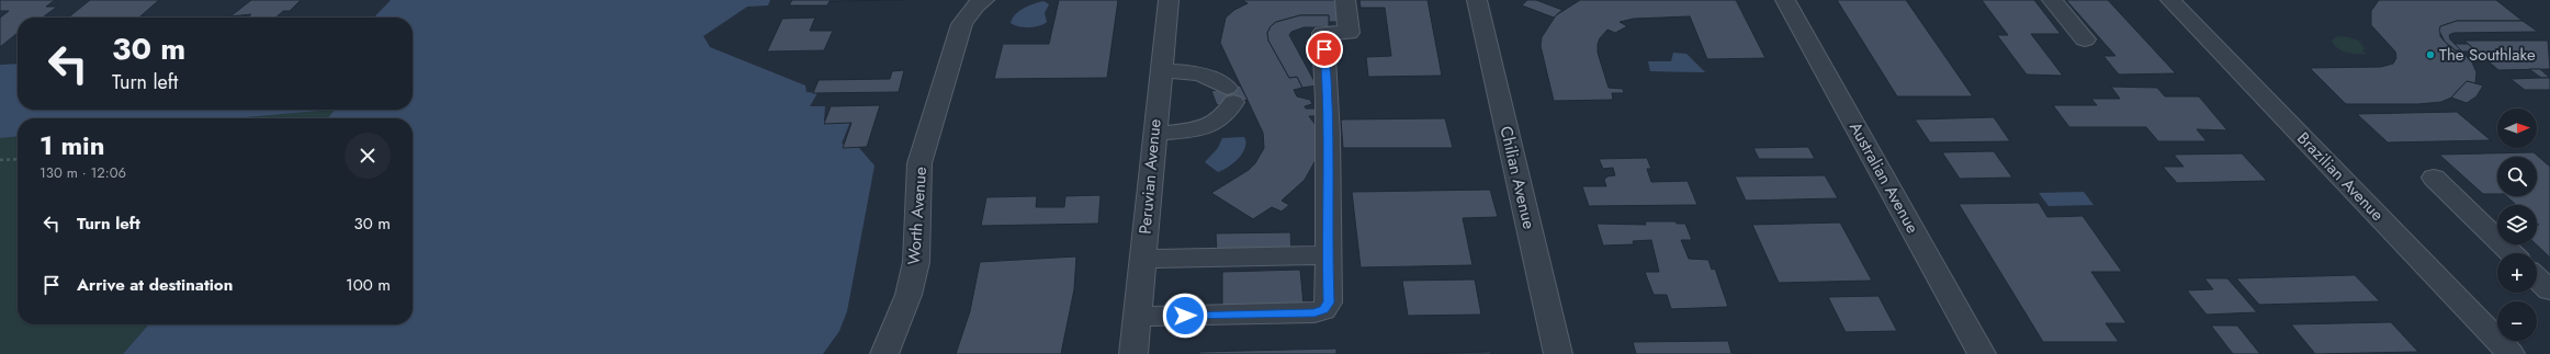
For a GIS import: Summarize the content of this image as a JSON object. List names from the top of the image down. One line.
{"streets":{"street":["Peruvian Avenue","Brazilian Avenue","Chilian Avenue","Australian Avenue","Worth Avenue"]},"places":["The Southlake"],"north":"right","page":{"turn":["30 m","Turn left"],"map_buttons":["+","−"],"heading":["1 min","130 m · 12:06"],"list":[{"name":"Turn left","value":"30 m"},{"name":"Arrive at destination","value":"100 m"}]}}
